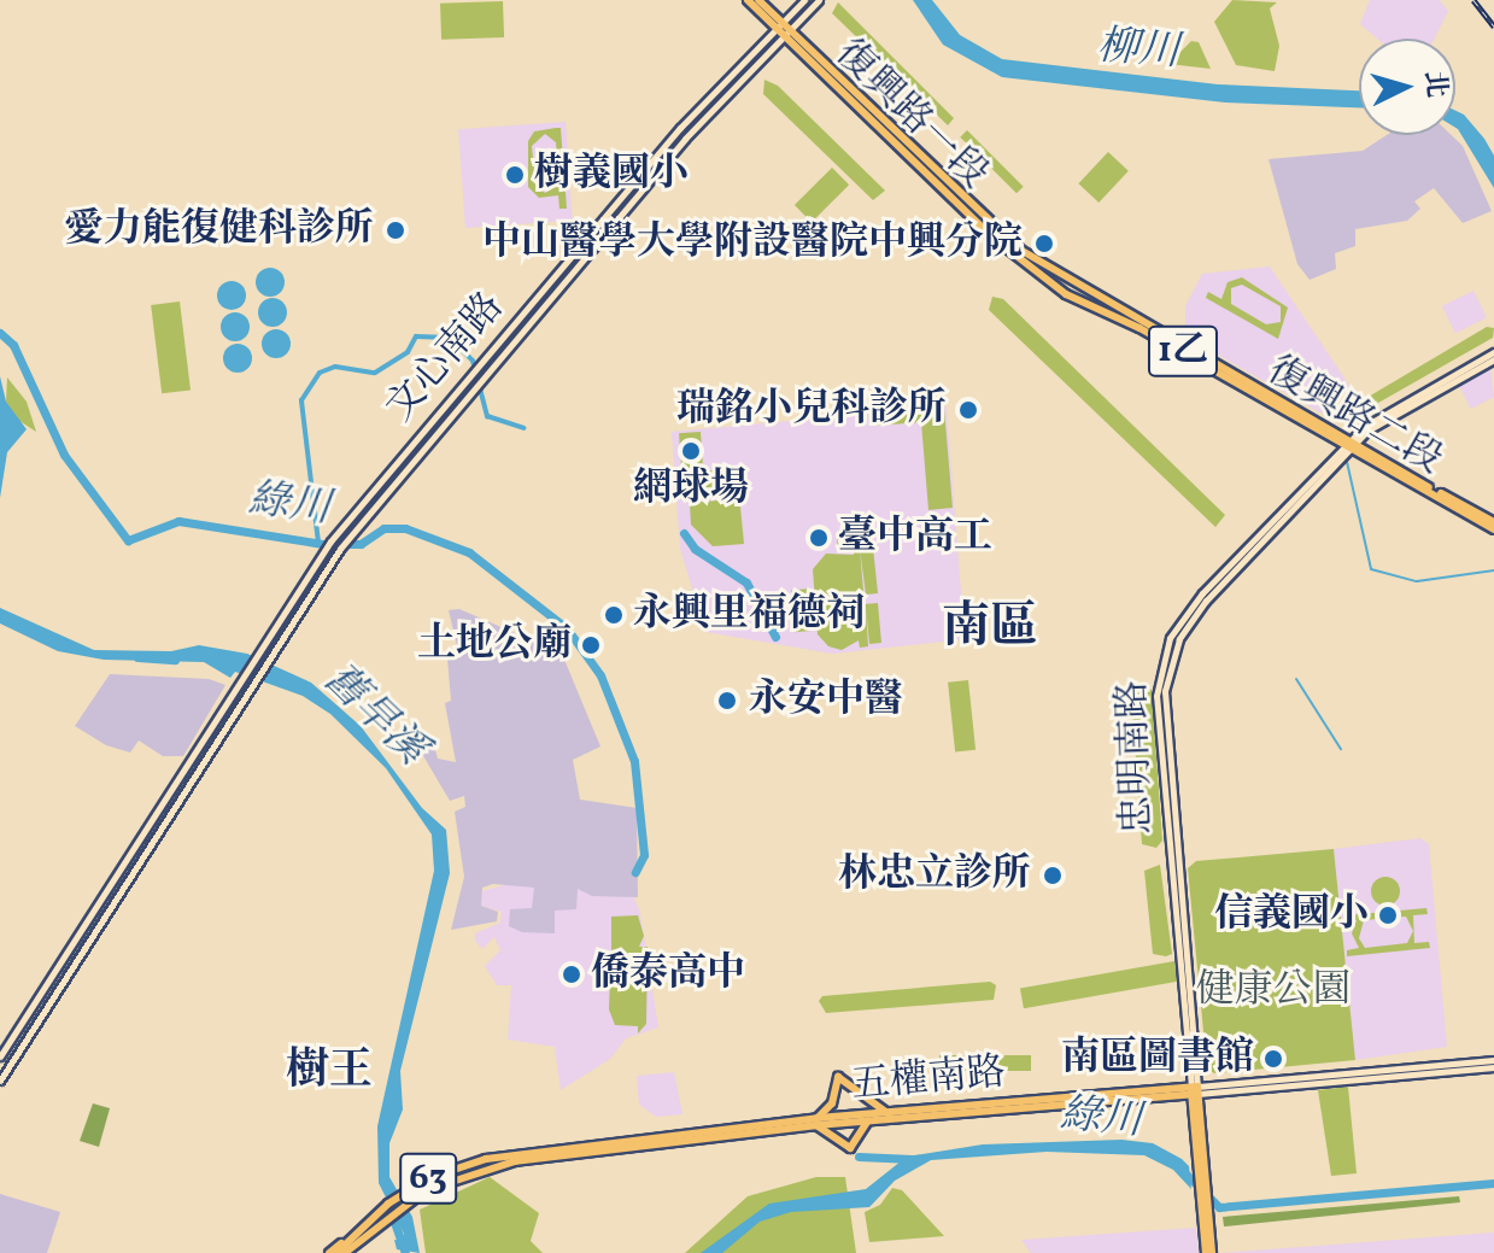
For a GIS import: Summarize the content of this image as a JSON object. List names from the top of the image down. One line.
{"streets":{"main road":["復興路一段","1乙","文心南路","復興路二段","忠明南路","五權南路","63"]},"crossings":[["復興路一段","文心南路"],["復興路一段","復興路二段"],["復興路二段","忠明南路"],["忠明南路","五權南路"],["五權南路","63"]],"districts":["南區","樹王"],"water":["柳川","綠川","舊旱溪"],"parks":["健康公園"],"places":["樹義國小","愛力能復健科診所","中山醫學大學附設醫院中興分院","瑞銘小兒科診所","網球場","臺中高工","永興里福德祠","土地公廟","永安中醫","林忠立診所","信義國小","僑泰高中","南區圖書館"],"north":"right"}
